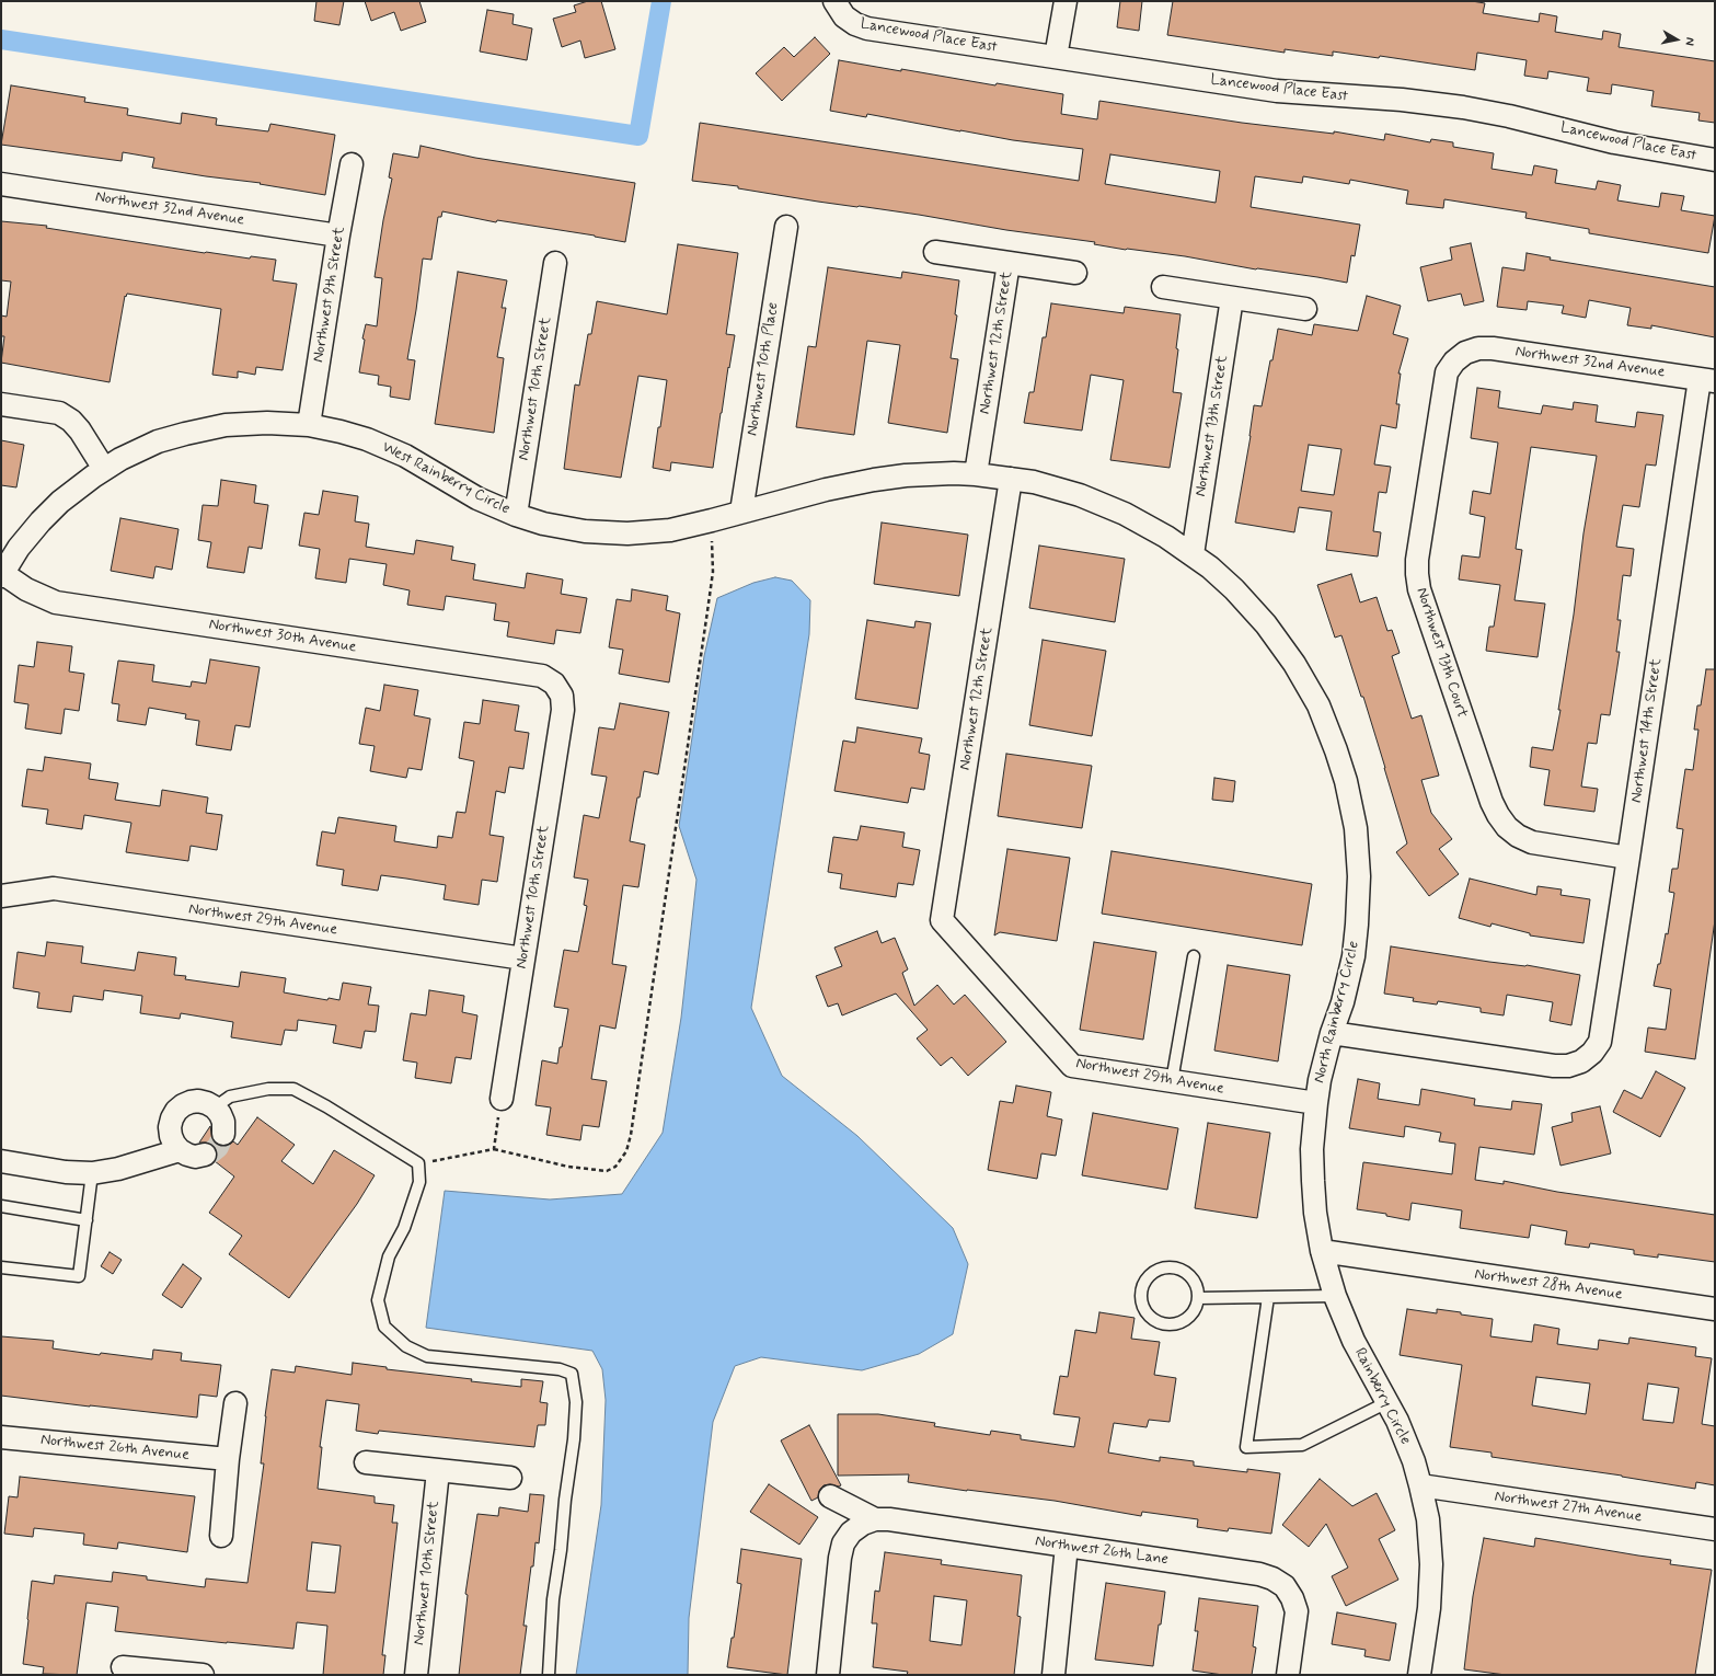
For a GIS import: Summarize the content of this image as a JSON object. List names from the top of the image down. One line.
{"streets":{"street":["Lancewood Place East","Northwest 32nd Avenue","Northwest 9th Street","Northwest 12th Street","Northwest 10th Place","Northwest 10th Street","Northwest 13th Street","West Rainberry Circle","Northwest 30th Avenue","Northwest 13th Court","Northwest 14th Street","Northwest 29th Avenue","North Rainberry Circle","Northwest 28th Avenue","Rainberry Circle","Northwest 26th Avenue","Northwest 27th Avenue","Northwest 26th Lane"]},"crossings":[["Northwest 32nd Avenue","Northwest 9th Street"],["Northwest 32nd Avenue","Northwest 13th Court"],["Northwest 32nd Avenue","Northwest 14th Street"],["Northwest 9th Street","West Rainberry Circle"],["Northwest 12th Street","Northwest 29th Avenue"],["Northwest 12th Street","North Rainberry Circle"],["Northwest 10th Place","West Rainberry Circle"],["Northwest 10th Place","North Rainberry Circle"],["Northwest 10th Street","West Rainberry Circle"],["Northwest 10th Street","Northwest 30th Avenue"],["Northwest 10th Street","Northwest 29th Avenue"],["Northwest 13th Street","North Rainberry Circle"],["West Rainberry Circle","Northwest 30th Avenue"],["West Rainberry Circle","North Rainberry Circle"],["Northwest 13th Court","Northwest 14th Street"],["Northwest 14th Street","North Rainberry Circle"],["Northwest 29th Avenue","North Rainberry Circle"],["North Rainberry Circle","Northwest 28th Avenue"],["North Rainberry Circle","Rainberry Circle"],["Northwest 28th Avenue","Rainberry Circle"],["Rainberry Circle","Northwest 27th Avenue"]],"north":"right"}
